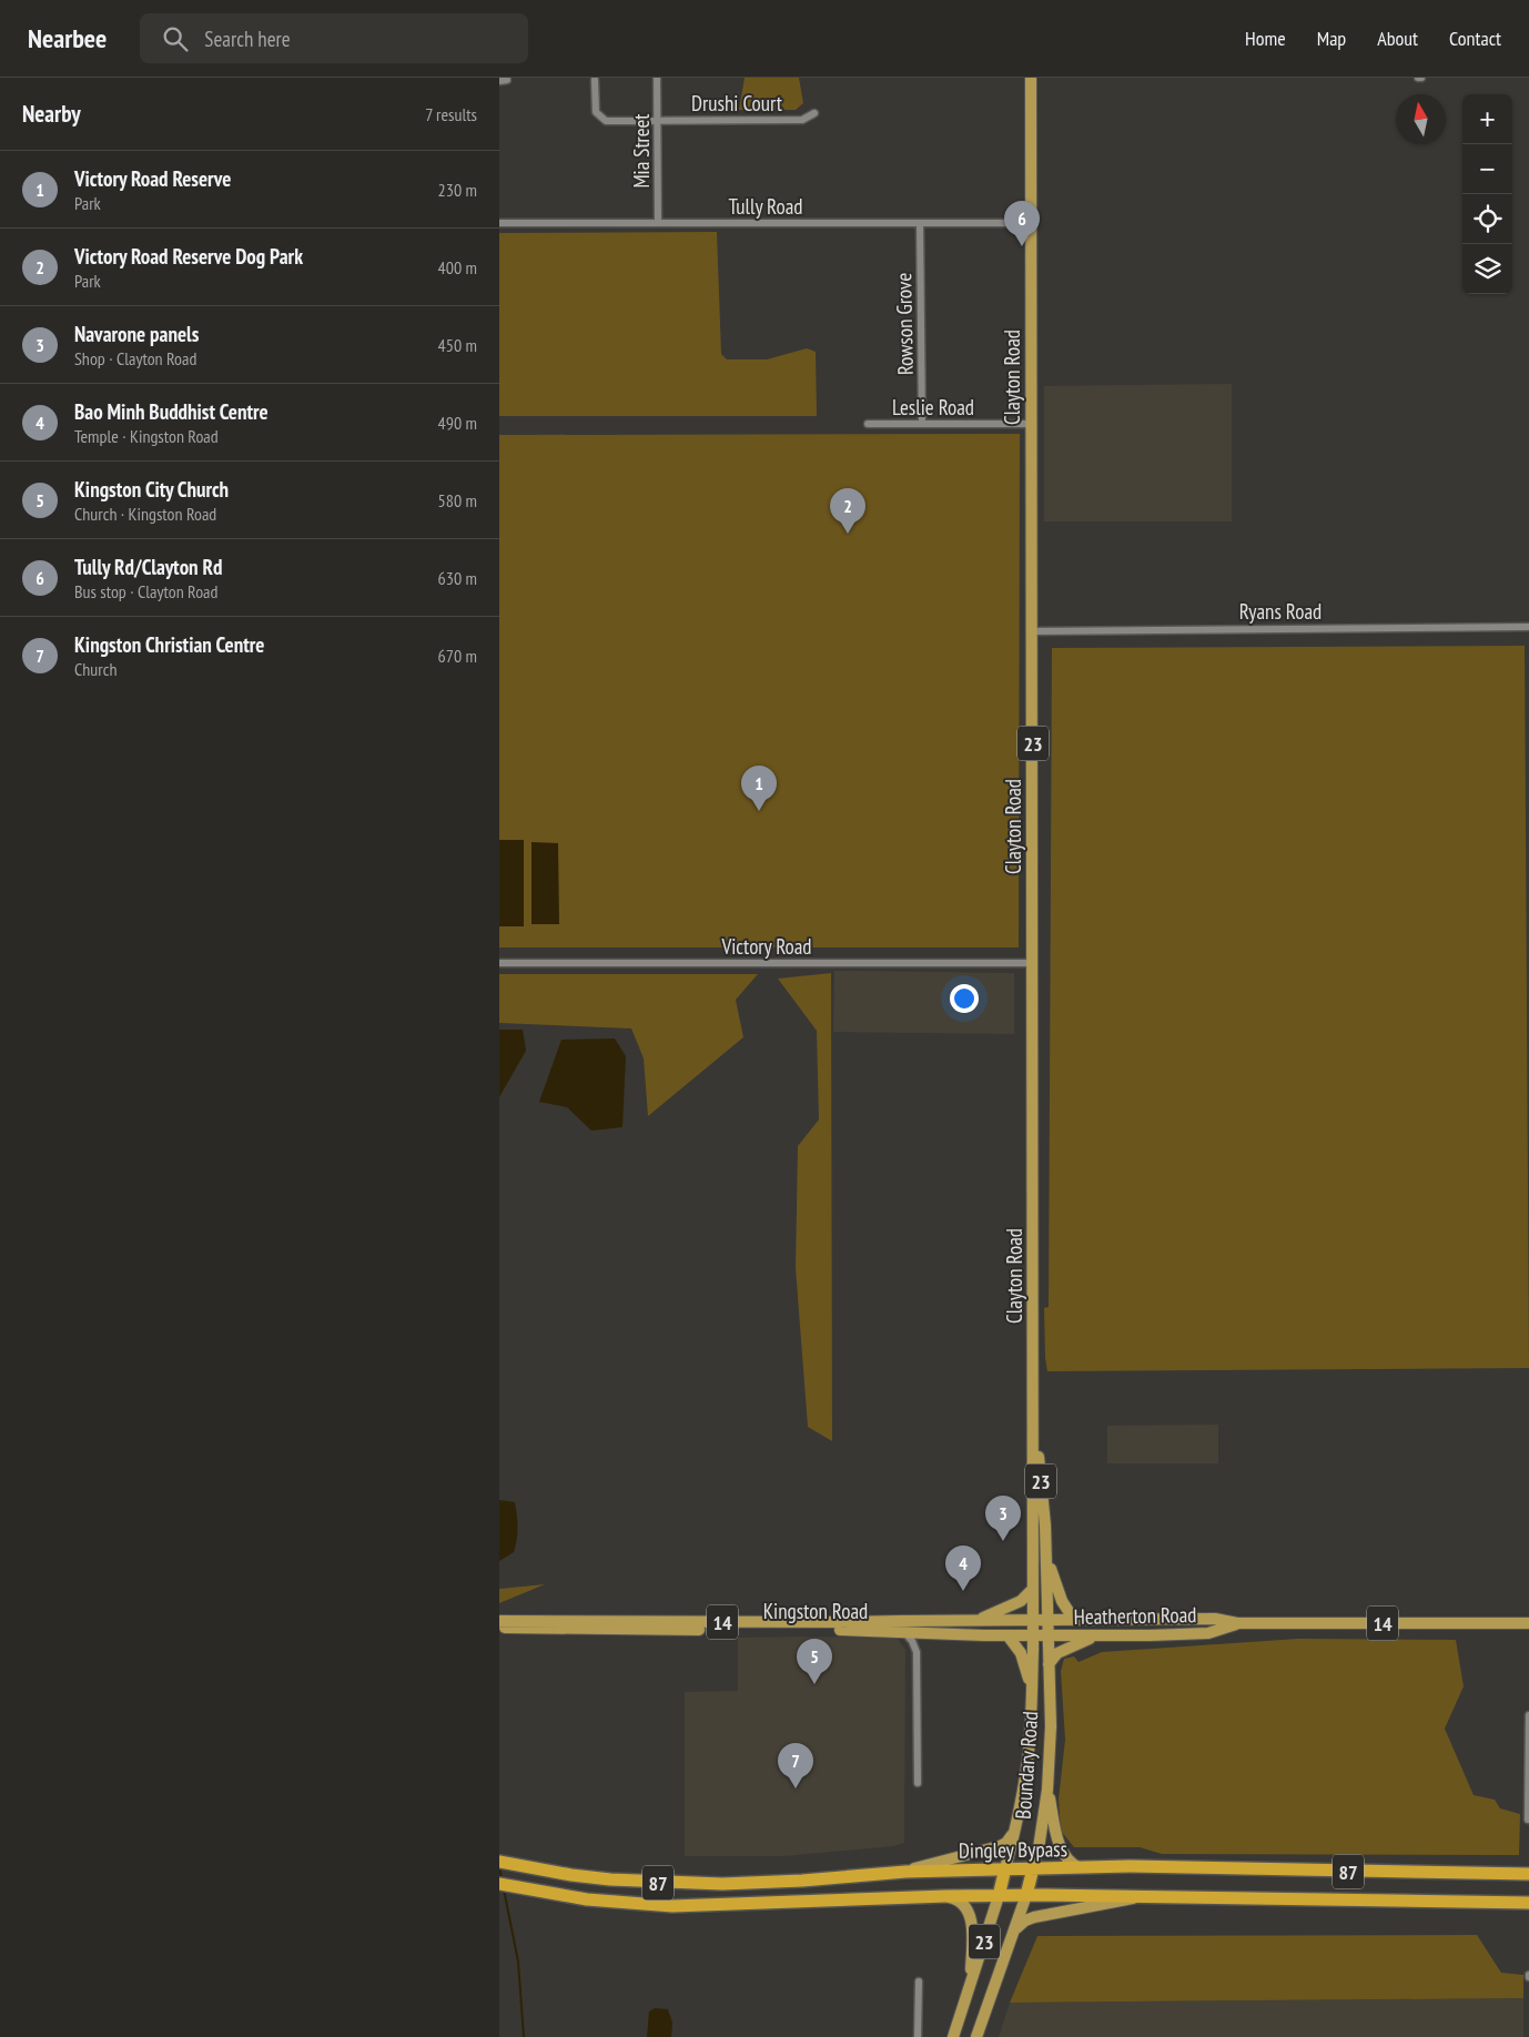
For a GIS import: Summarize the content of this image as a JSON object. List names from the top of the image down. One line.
{"streets":{"highway":["23","Boundary Road","Dingley Bypass","87"],"main road":["Clayton Road","Kingston Road","Heatherton Road","14"],"street":["Drushi Court","Mia Street","Tully Road","Rowson Grove","Leslie Road","Ryans Road","Victory Road"]},"crossings":[["Drushi Court","Mia Street"],["Mia Street","Tully Road"],["Tully Road","Rowson Grove"],["Tully Road","Clayton Road"],["Rowson Grove","Leslie Road"],["Clayton Road","Leslie Road"],["Clayton Road","Ryans Road"],["Clayton Road","Victory Road"],["Clayton Road","Kingston Road"],["Clayton Road","Heatherton Road"],["Clayton Road","Boundary Road"],["Kingston Road","Heatherton Road"],["Kingston Road","Boundary Road"],["Heatherton Road","Boundary Road"],["Boundary Road","Dingley Bypass"],["Boundary Road","87"]],"north":"top","page":{"header":"Nearbee","search":"Search here","nav":["Home","Map","About","Contact"],"heading":["Nearby","7 results"],"map_buttons":["+","−"],"list":[{"mark":"1","name":"Victory Road Reserve","note":"Park","value":"230 m"},{"mark":"2","name":"Victory Road Reserve Dog Park","note":"Park","value":"400 m"},{"mark":"3","name":"Navarone panels","note":"Shop · Clayton Road","value":"450 m"},{"mark":"4","name":"Bao Minh Buddhist Centre","note":"Temple · Kingston Road","value":"490 m"},{"mark":"5","name":"Kingston City Church","note":"Church · Kingston Road","value":"580 m"},{"mark":"6","name":"Tully Rd/Clayton Rd","note":"Bus stop · Clayton Road","value":"630 m"},{"mark":"7","name":"Kingston Christian Centre","note":"Church","value":"670 m"}],"pins":["6","2","1","3","4","5","7"]}}
